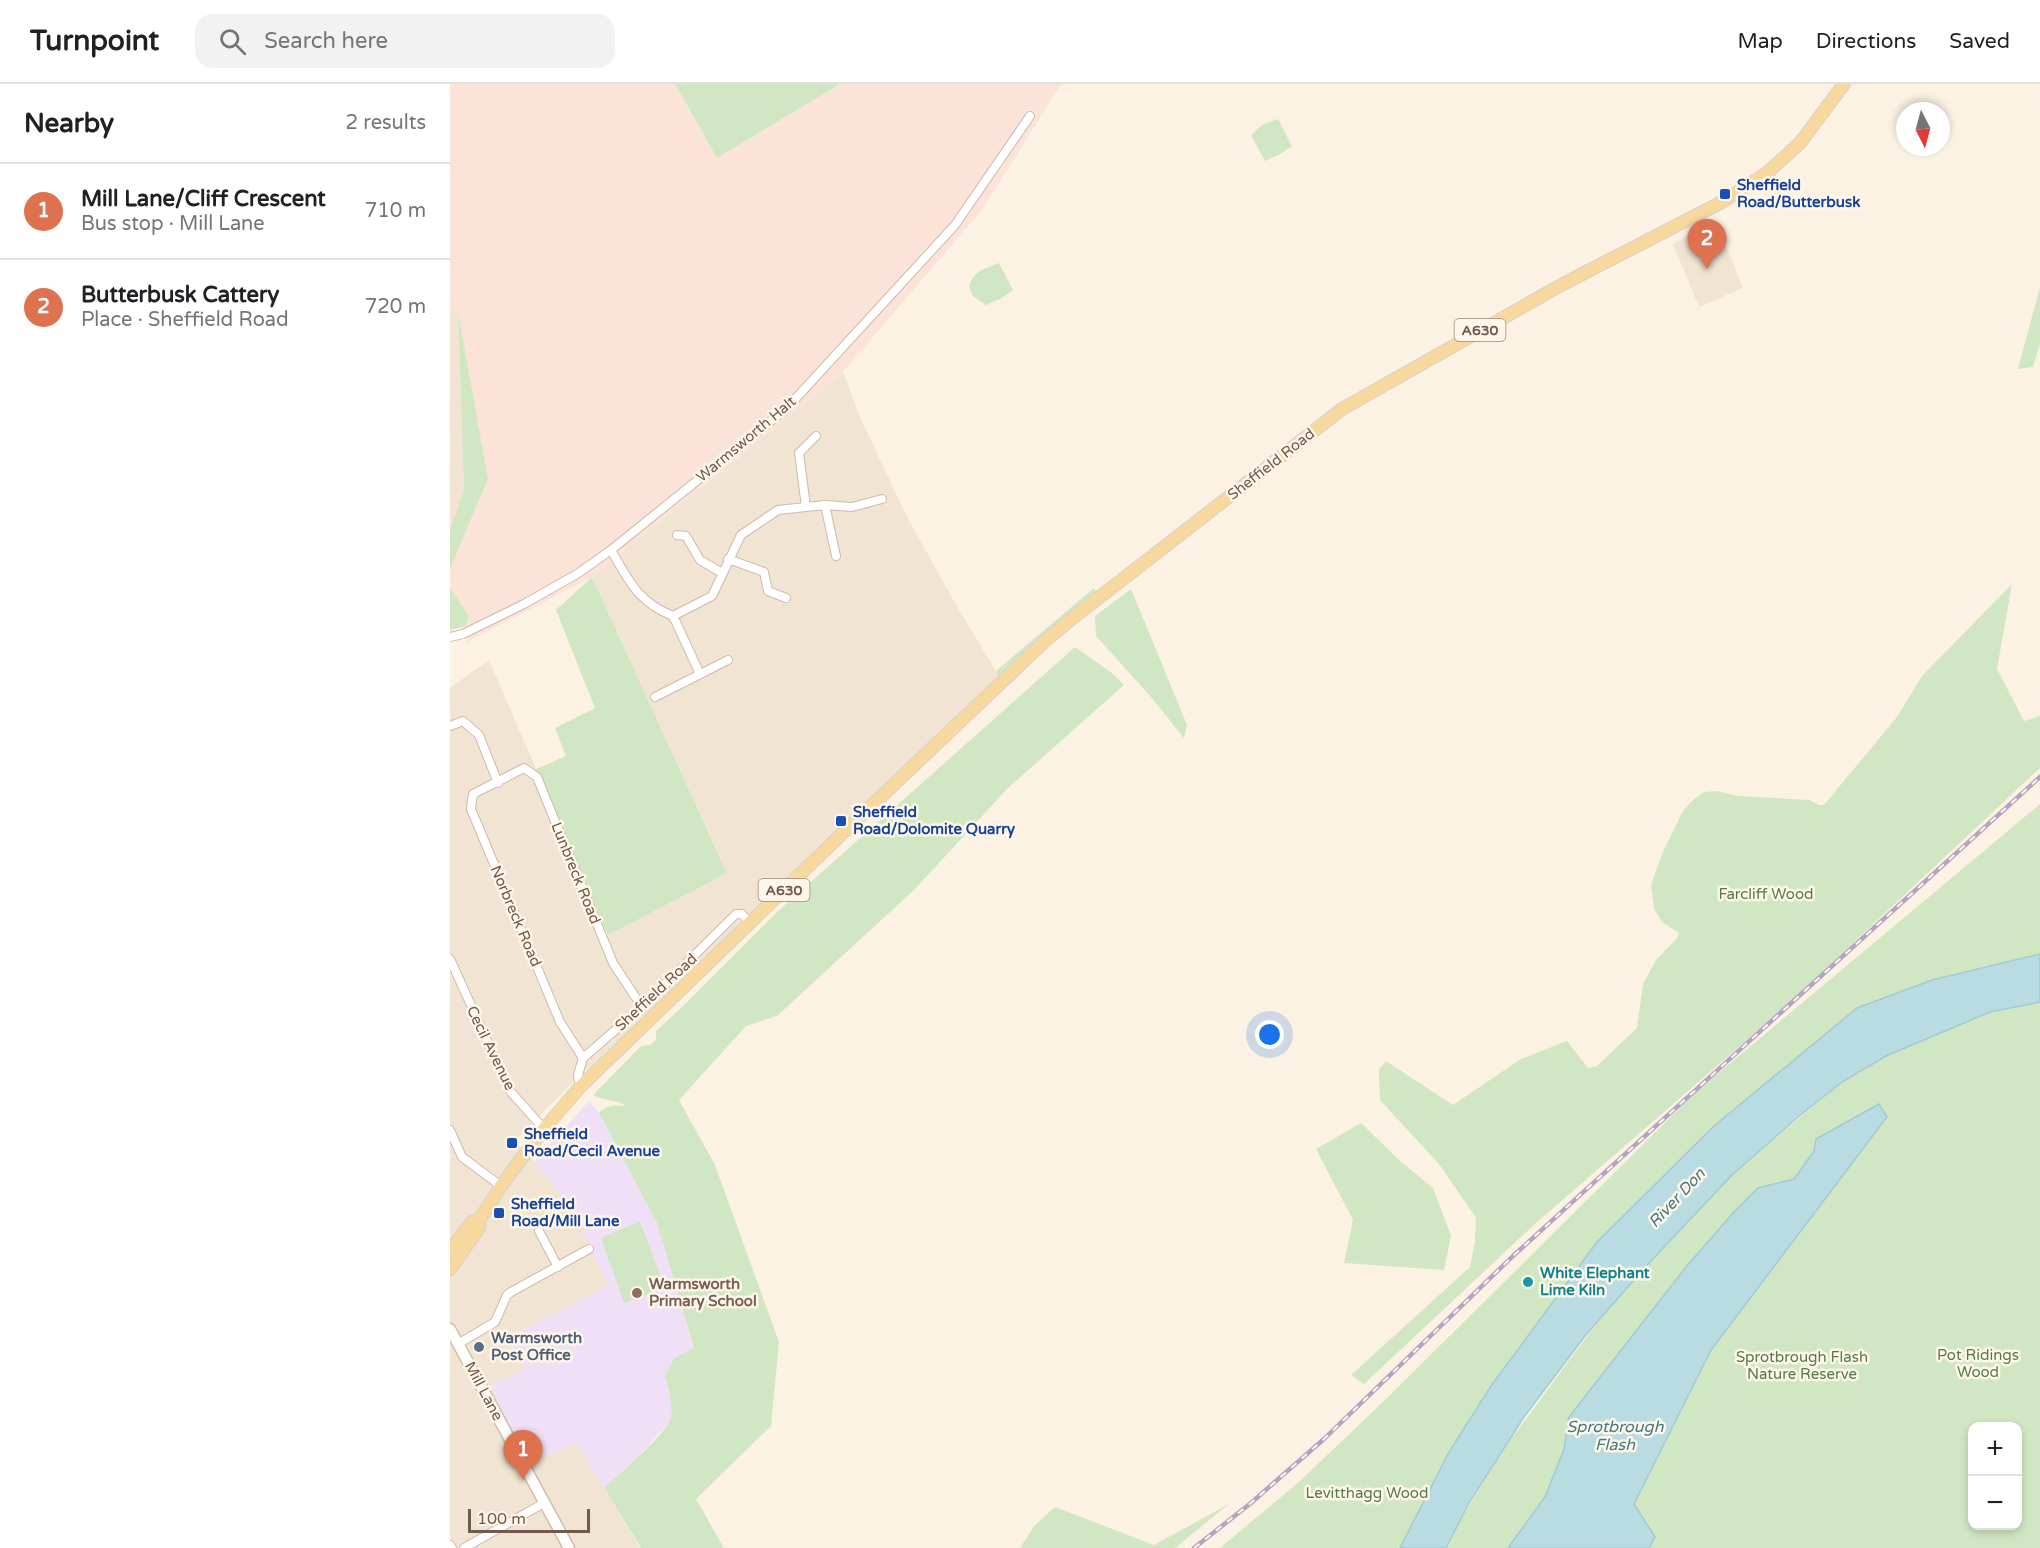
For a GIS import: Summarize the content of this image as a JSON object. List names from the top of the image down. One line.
{"streets":{"main road":["A630","Sheffield Road"],"street":["Warmsworth Halt","Lunbreck Road","Norbreck Road","Cecil Avenue","Mill Lane"]},"crossings":[["Sheffield Road","Lunbreck Road"],["Sheffield Road","Norbreck Road"],["Sheffield Road","Cecil Avenue"],["Lunbreck Road","Norbreck Road"]],"water":["River Don","Sprotbrough Flash"],"parks":["Farcliff Wood","Pot Ridings Wood","Sprotbrough Flash Nature Reserve","Levitthagg Wood"],"places":{"transit":["Sheffield Road/Butterbusk","Sheffield Road/Dolomite Quarry","Sheffield Road/Cecil Avenue","Sheffield Road/Mill Lane"],"other":["White Elephant Lime Kiln","Warmsworth Primary School","Warmsworth Post Office"]},"scale_bar":"100 m","north":"bottom","page":{"header":"Turnpoint","search":"Search here","nav":["Map","Directions","Saved"],"heading":["Nearby","2 results"],"list":[{"mark":"1","name":"Mill Lane/Cliff Crescent","note":"Bus stop · Mill Lane","value":"710 m"},{"mark":"2","name":"Butterbusk Cattery","note":"Place · Sheffield Road","value":"720 m"}],"pins":["2","1"],"map_buttons":["+","−"],"scale":"100 m"}}
